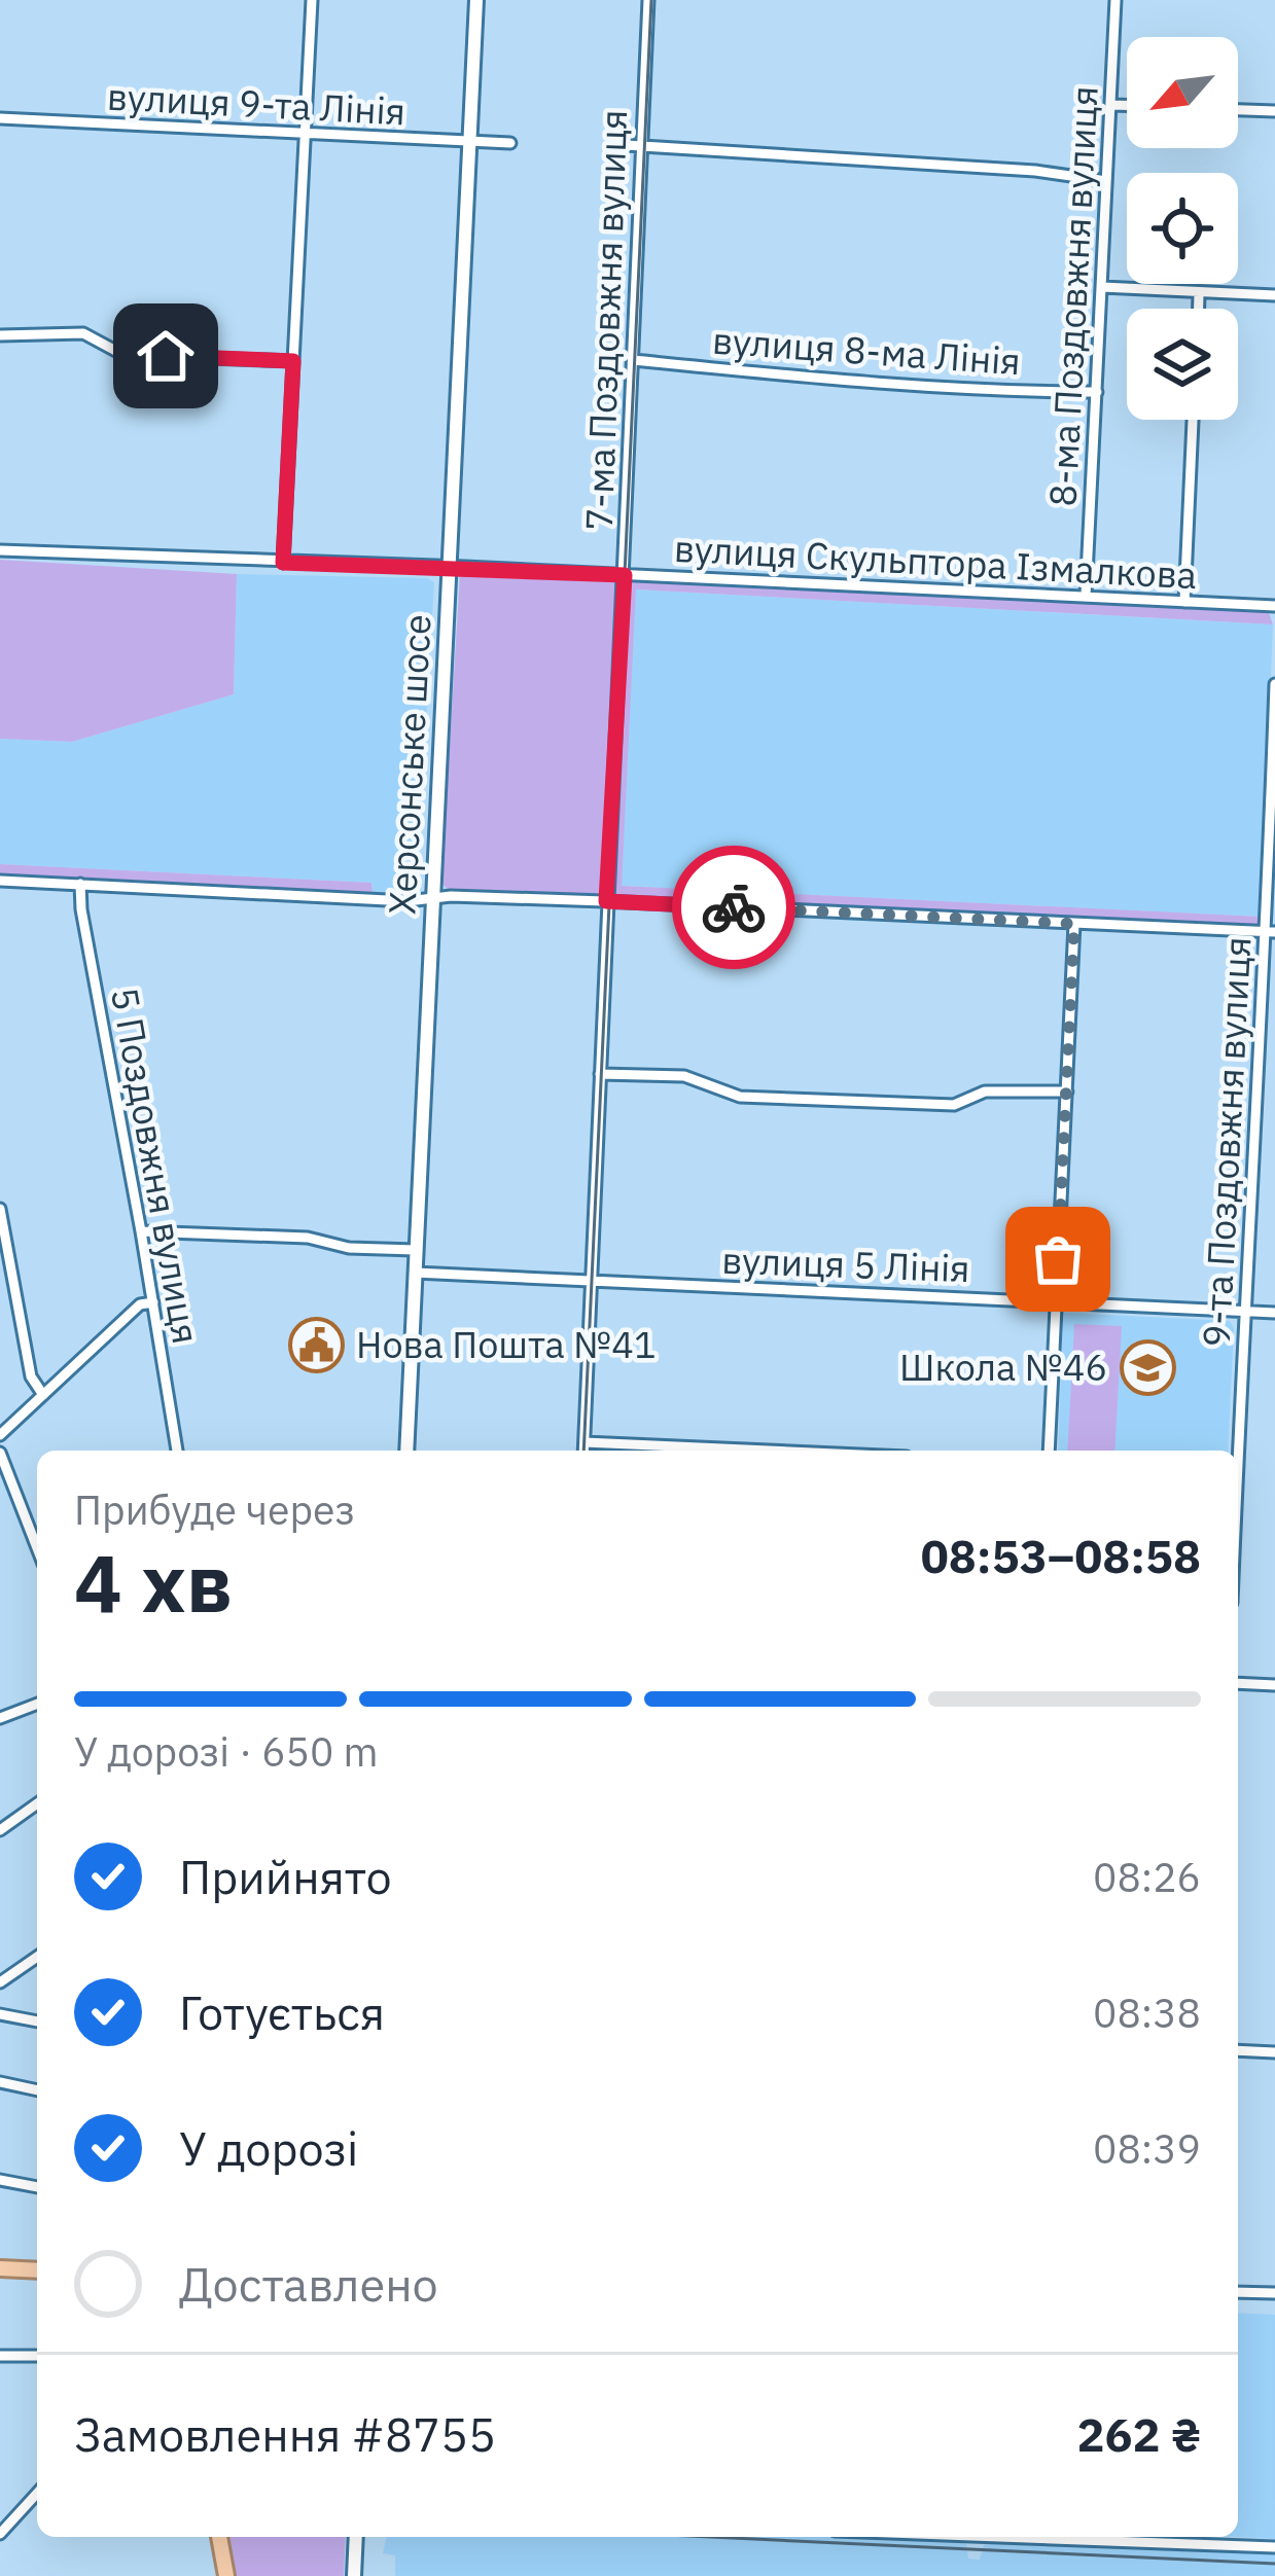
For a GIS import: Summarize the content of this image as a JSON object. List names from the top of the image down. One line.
{"streets":{"main road":["Херсонське шосе"],"street":["вулиця 9-та Лінія","8-ма Поздовжня вулиця","7-ма Поздовжня вулиця","вулиця 8-ма Лінія","вулиця Скульптора Ізмалкова","9-та Поздовжня вулиця","5 Поздовжня вулиця","вулиця 5 Лінія"]},"crossings":[["вулиця 9-та Лінія","Херсонське шосе"],["8-ма Поздовжня вулиця","вулиця 8-ма Лінія"],["8-ма Поздовжня вулиця","вулиця Скульптора Ізмалкова"],["7-ма Поздовжня вулиця","вулиця 8-ма Лінія"],["7-ма Поздовжня вулиця","вулиця Скульптора Ізмалкова"],["7-ма Поздовжня вулиця","вулиця 5 Лінія"],["вулиця Скульптора Ізмалкова","Херсонське шосе"],["Херсонське шосе","вулиця 5 Лінія"],["9-та Поздовжня вулиця","вулиця 5 Лінія"]],"places":{"public building":["Нова Пошта №41"],"school or university":["Школа №46"]},"north":"bottom left","page":{"heading":["4 хв","Прибуде через","08:53–08:58"],"panel":["Замовлення #8755","262 ₴"],"bar":"У дорозі · 650 m","list":[["Прийнято","08:26"],["Готується","08:38"],["У дорозі","08:39"],"Доставлено"]}}
